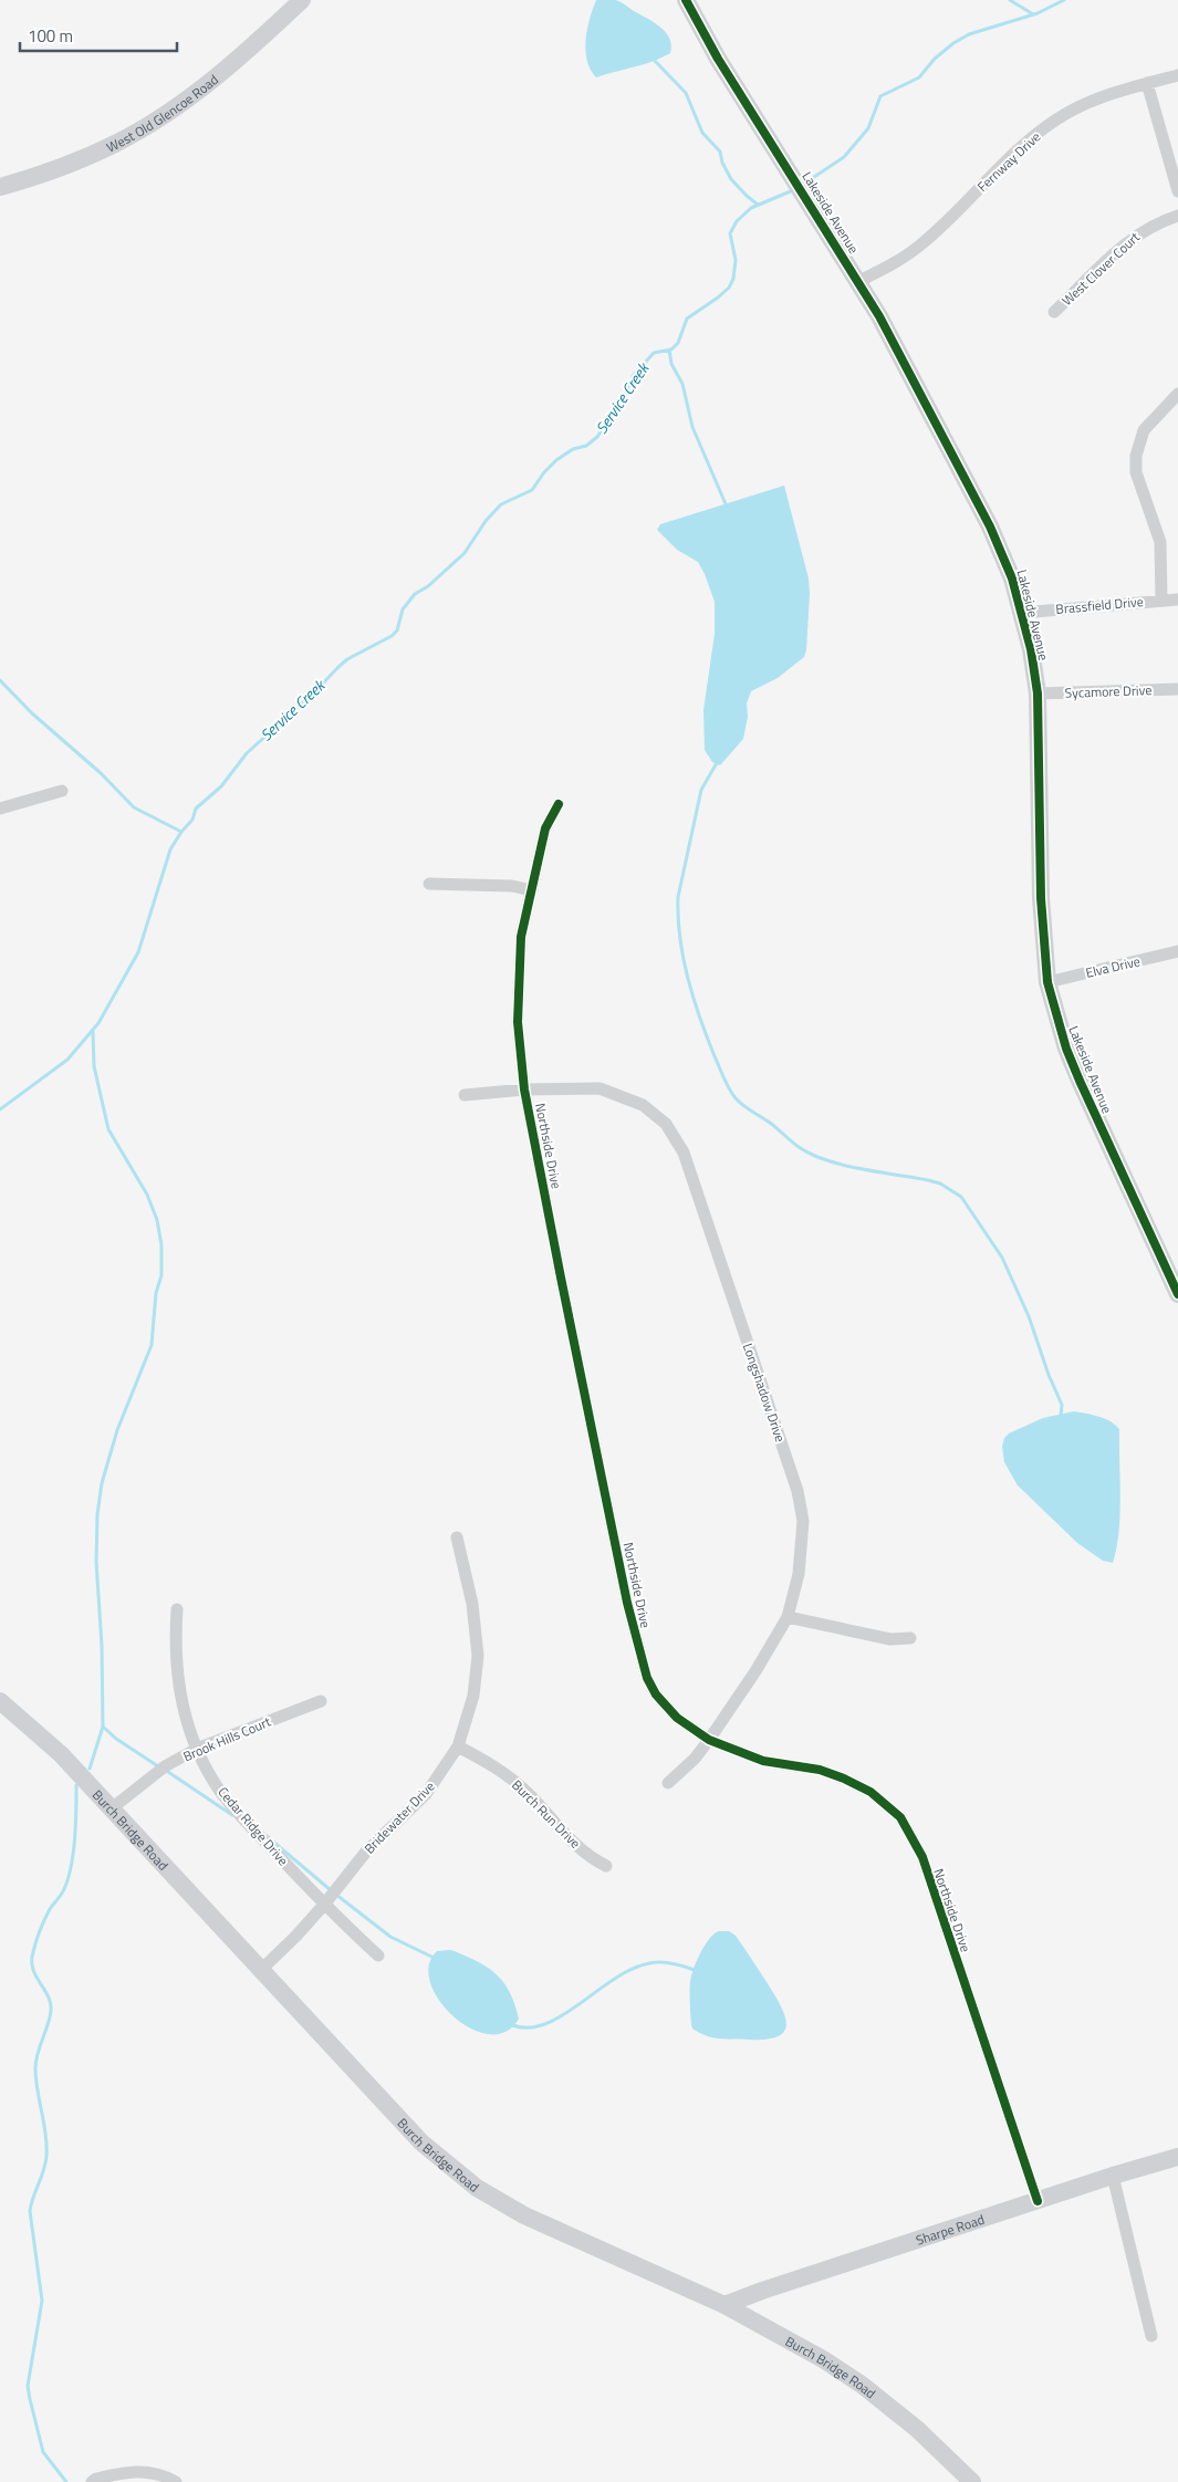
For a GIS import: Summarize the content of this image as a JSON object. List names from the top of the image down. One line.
{"streets":{"street":["West Old Glencoe Road","Fernway Drive","Lakeside Avenue","West Clover Court","Brassfield Drive","Sycamore Drive","Elva Drive","Northside Drive","Longshadow Drive","Brook Hills Court","Burch Run Drive","Bridewater Drive","Cedar Ridge Drive","Burch Bridge Road","Sharpe Road"]},"crossings":[["Fernway Drive","Lakeside Avenue"],["Lakeside Avenue","Brassfield Drive"],["Lakeside Avenue","Sycamore Drive"],["Lakeside Avenue","Elva Drive"],["Northside Drive","Longshadow Drive"],["Northside Drive","Sharpe Road"],["Brook Hills Court","Cedar Ridge Drive"],["Brook Hills Court","Burch Bridge Road"],["Burch Run Drive","Bridewater Drive"],["Bridewater Drive","Cedar Ridge Drive"],["Bridewater Drive","Burch Bridge Road"],["Burch Bridge Road","Sharpe Road"]],"water":["Service Creek"],"scale_bar":"100 m"}
